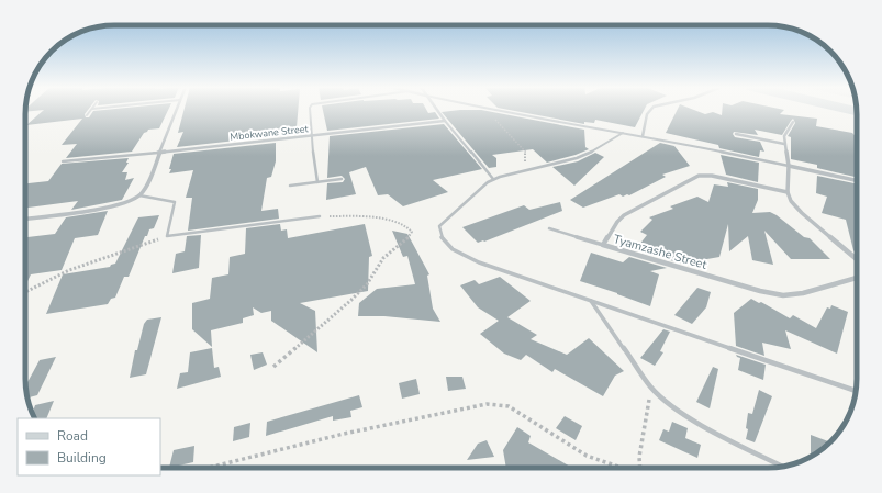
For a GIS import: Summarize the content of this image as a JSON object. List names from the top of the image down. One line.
{"streets":{"street":["Mbokwane Street","Tyamzashe Street"]},"legend":["Road","Building"]}
